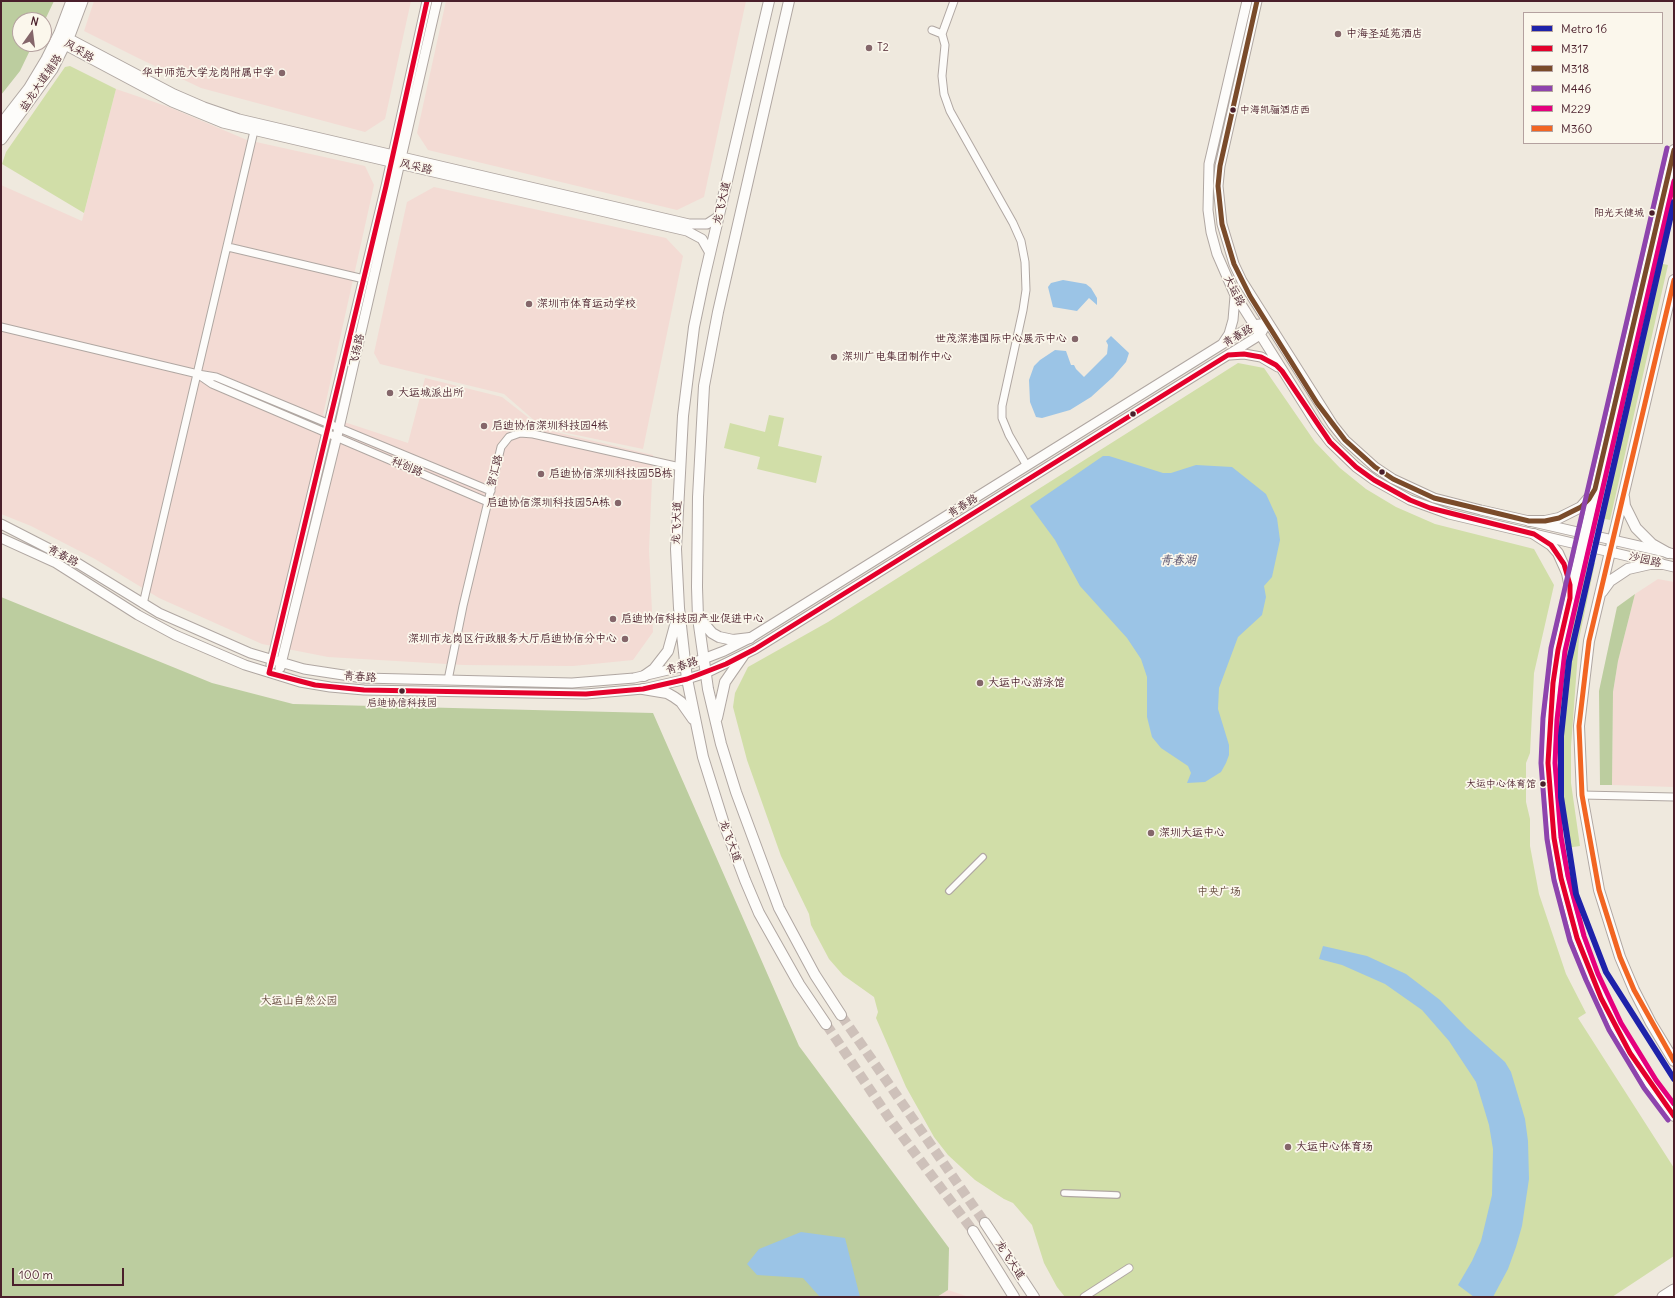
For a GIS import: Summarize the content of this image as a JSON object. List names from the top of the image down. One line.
{"streets":{"main road":["盐龙大道辅路","龙飞大道"],"street":["风采路","大运路","青春路","飞扬路","科创路","智汇路","沙园路"]},"crossings":[["风采路","盐龙大道辅路"],["风采路","龙飞大道"],["风采路","飞扬路"],["龙飞大道","青春路"],["龙飞大道","智汇路"],["大运路","青春路"],["大运路","沙园路"],["青春路","飞扬路"],["青春路","智汇路"],["飞扬路","科创路"],["科创路","智汇路"]],"water":["青春湖"],"parks":["中央广场","大运山自然公园"],"places":["中海圣延苑酒店","T2","华中师范大学龙岗附属中学","中海凯骊酒店西","阳光天健城","深圳市体育运动学校","世茂深港国际中心展示中心","深圳广电集团制作中心","大运城派出所","启迪协信深圳科技园4栋","启迪协信深圳科技园5B栋","启迪协信深圳科技园5A栋","启迪协信科技园产业促进中心","深圳市龙岗区行政服务大厅启迪协信分中心","大运中心游泳馆","启迪协信科技园","大运中心体育馆","深圳大运中心","大运中心体育场"],"lines":["transit line M317","transit line M318","transit line M446","transit line M229","metro line 16","transit line M360"],"legend":["Metro 16","M317","M318","M446","M229","M360"],"scale_bar":"100 m","north":"top"}
